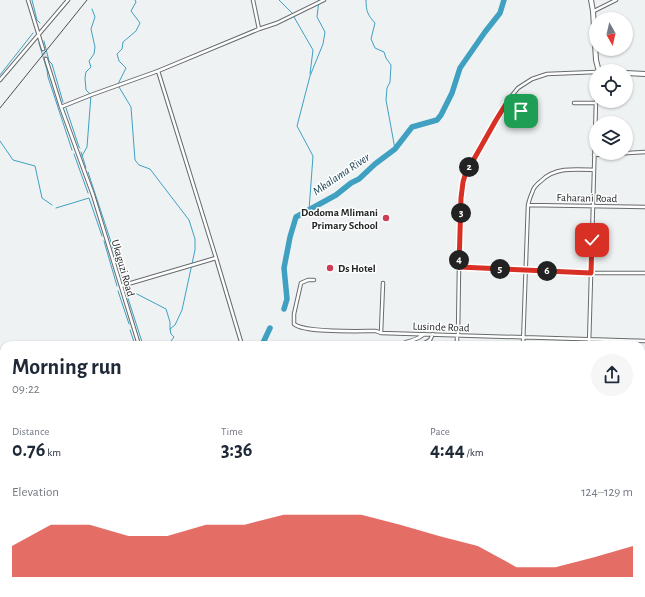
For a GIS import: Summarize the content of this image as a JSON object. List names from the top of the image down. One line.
{"streets":{"street":["Faharani Road","Ukaguzi Road","Lusinde Road"]},"water":["Mkalama River"],"places":["Dodoma Mlimani Primary School","Ds Hotel"],"north":"bottom","page":{"pins":["2","3","4","5","6"],"heading":["Morning run","09:22"],"stats":[["Distance","0.76 km"],["Time","3:36"],["Pace","4:44 /km"]],"chart":["Elevation","124–129 m"]}}
